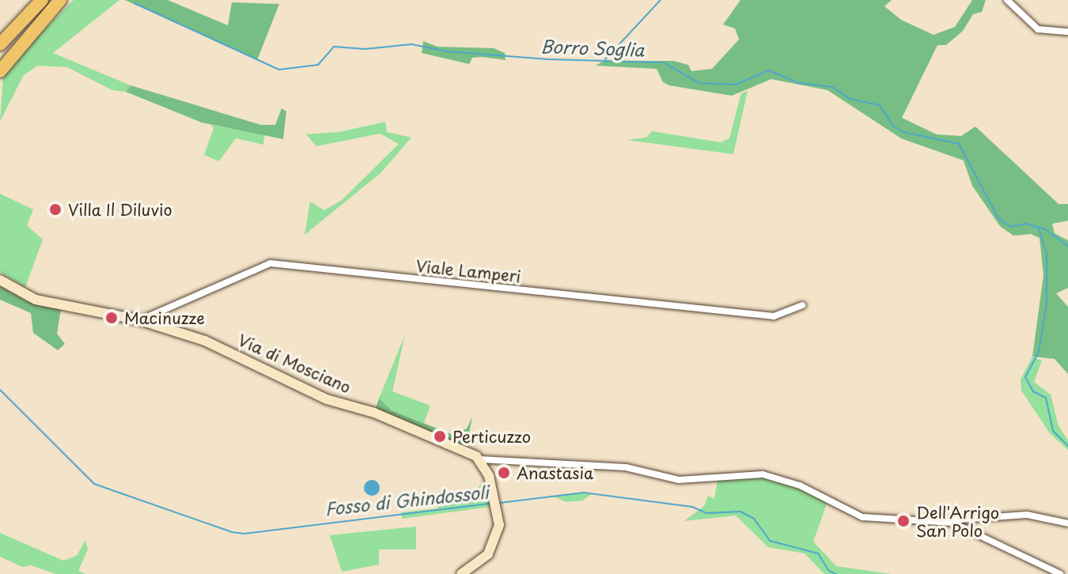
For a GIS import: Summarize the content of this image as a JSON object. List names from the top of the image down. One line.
{"streets":{"main road":["Via di Mosciano"],"street":["Viale Lamperi"]},"crossings":[["Viale Lamperi","Via di Mosciano"]],"water":["Borro Soglia","Fosso di Ghindossoli"],"places":["Villa Il Diluvio","Macinuzze","Perticuzzo","Anastasia","Dell'Arrigo San Polo"]}
